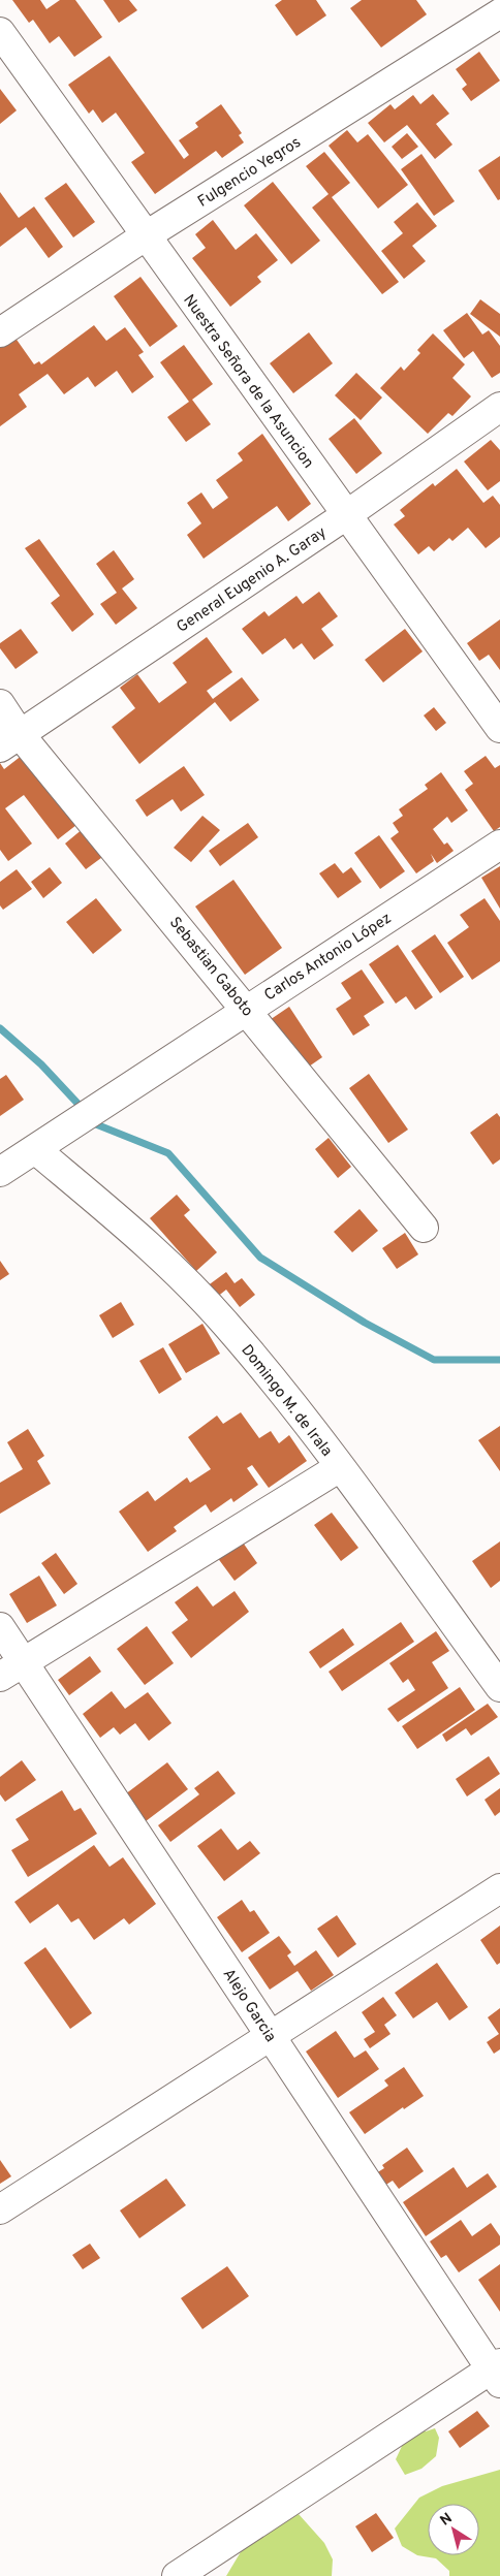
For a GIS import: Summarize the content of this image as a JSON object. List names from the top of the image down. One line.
{"streets":{"street":["Fulgencio Yegros","Nuestra Señora de la Asuncion","General Eugenio A. Garay","Carlos Antonio López","Sebastian Gaboto","Domingo M. de Irala","Alejo Garcia"]},"crossings":[["Fulgencio Yegros","Nuestra Señora de la Asuncion"],["Nuestra Señora de la Asuncion","General Eugenio A. Garay"],["General Eugenio A. Garay","Sebastian Gaboto"],["Carlos Antonio López","Sebastian Gaboto"],["Carlos Antonio López","Domingo M. de Irala"]],"north":"top left"}
